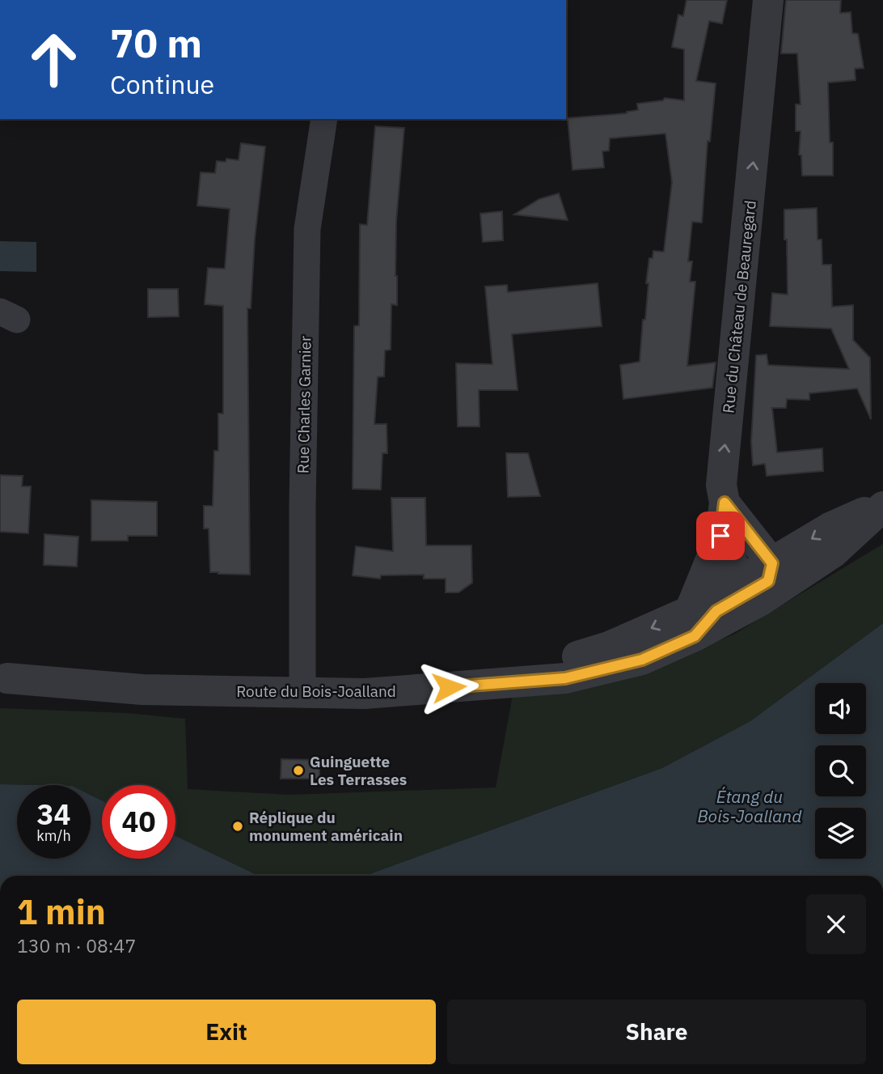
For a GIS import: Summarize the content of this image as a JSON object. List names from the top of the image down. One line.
{"streets":{"street":["Rue du Château de Beauregard","Rue Charles Garnier","Route du Bois-Joalland"]},"crossings":[["Rue du Château de Beauregard","Route du Bois-Joalland"],["Rue Charles Garnier","Route du Bois-Joalland"]],"one_way":["Rue du Château de Beauregard"],"water":["Étang du Bois-Joalland"],"places":["Guinguette Les Terrasses","Réplique du monument américain"],"page":{"turn":["70 m","Continue"],"speed":"34 km/h","limit":"40","heading":["1 min","130 m · 08:47"],"buttons":["Exit","Share"]}}
